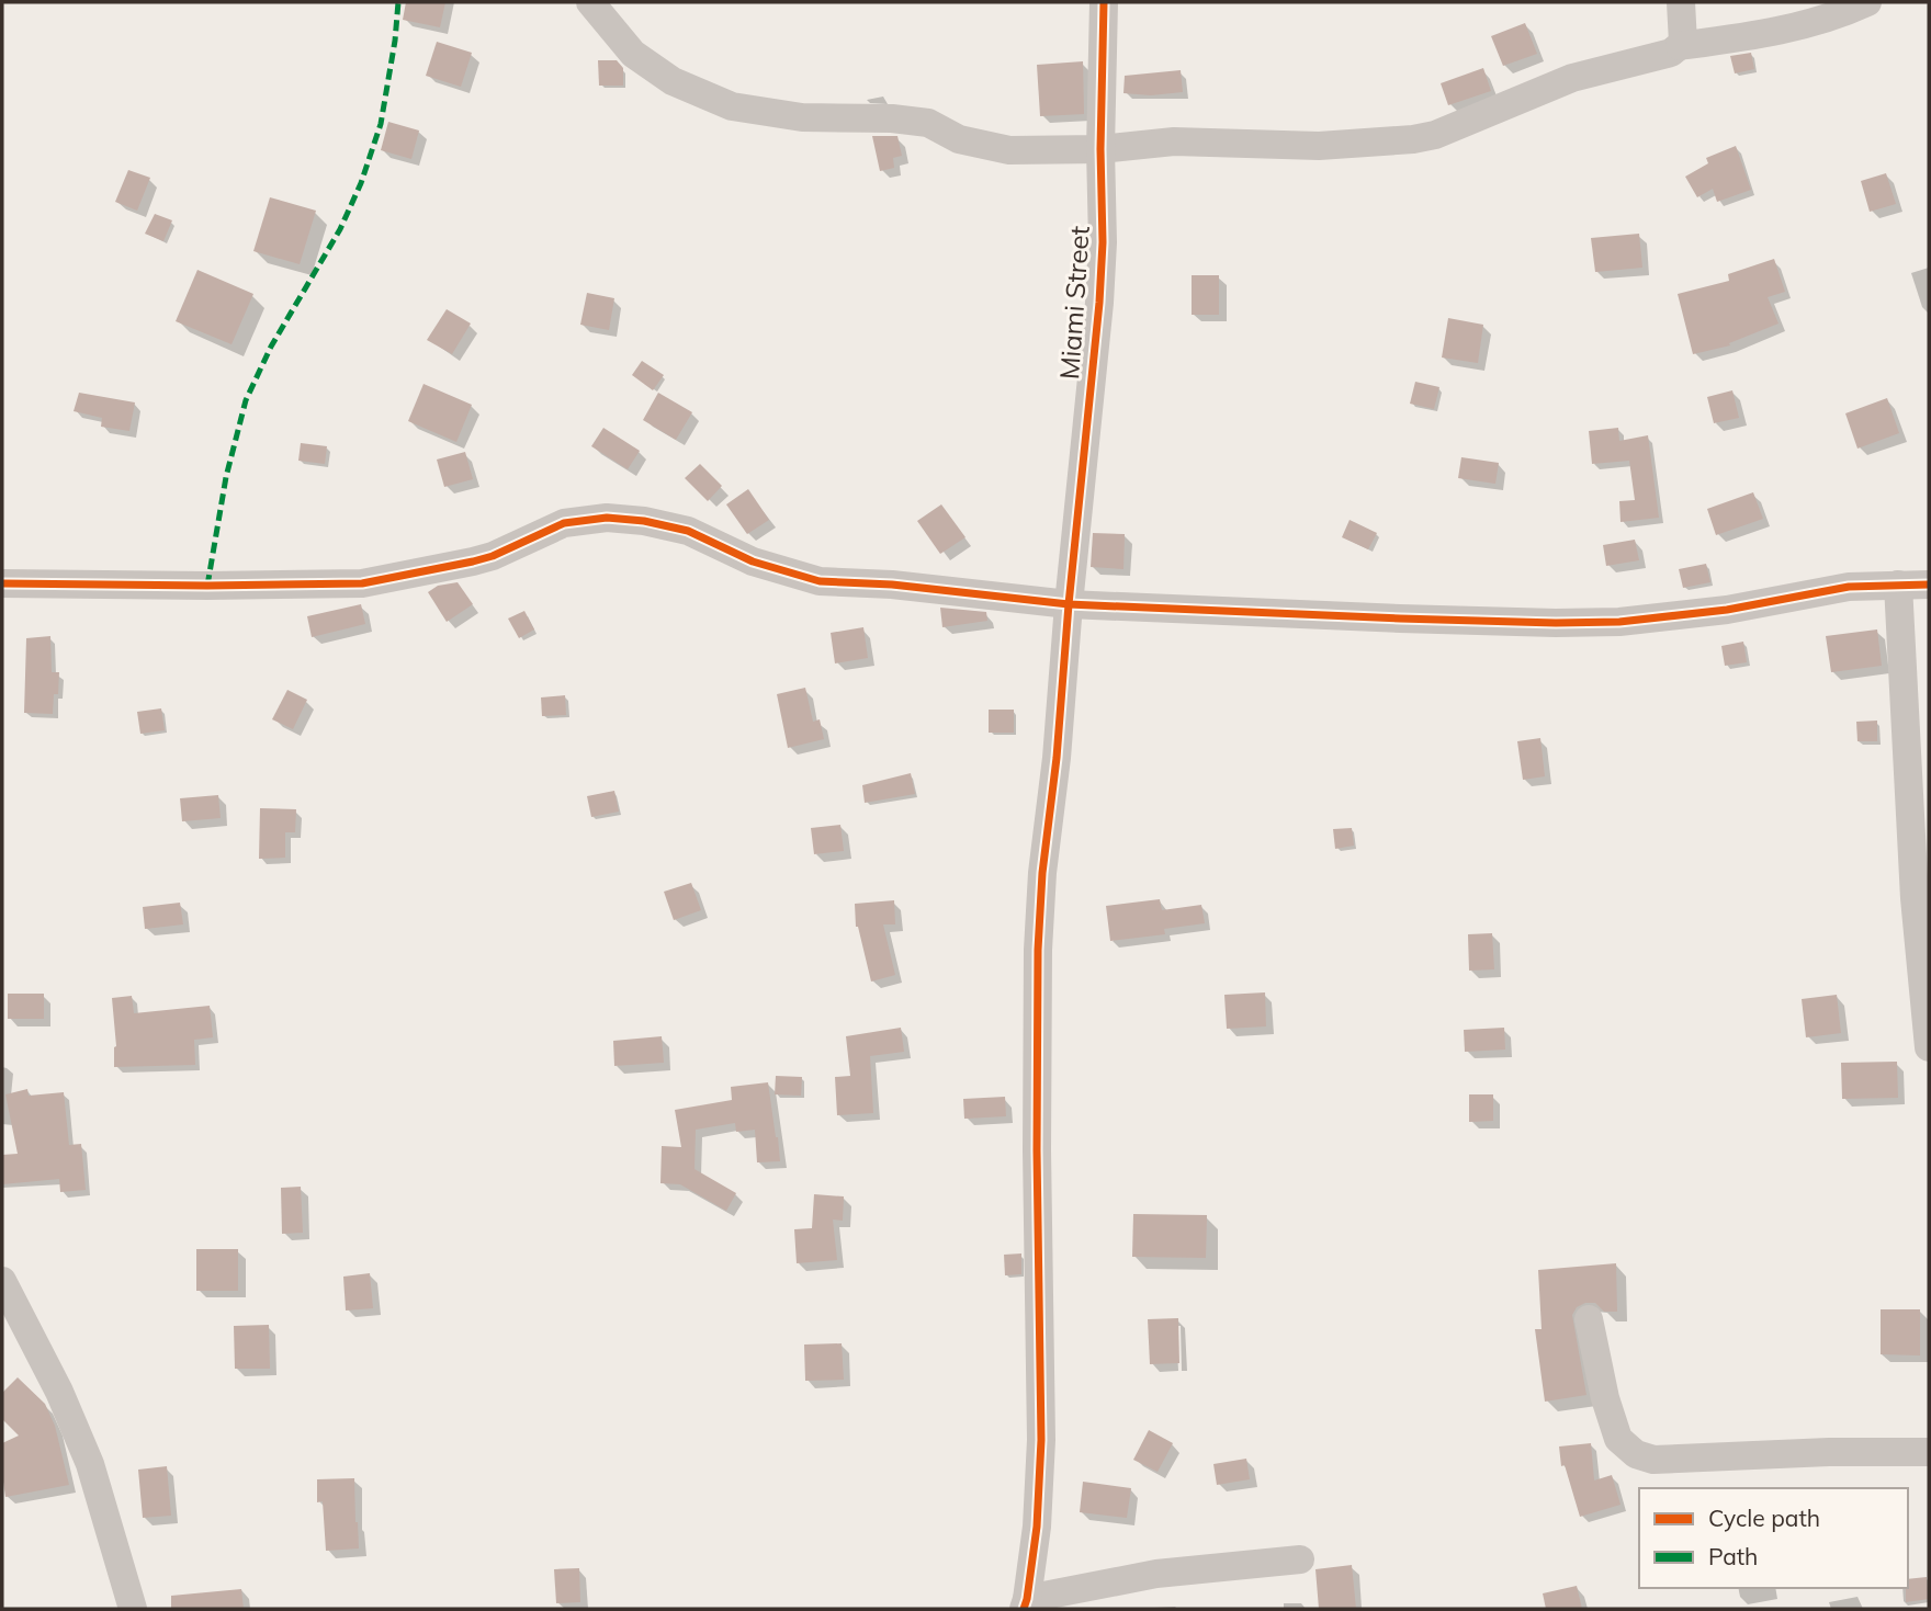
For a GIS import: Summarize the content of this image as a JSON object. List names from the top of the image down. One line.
{"streets":{"street":["Miami Street"]},"legend":["Cycle path","Path"]}
